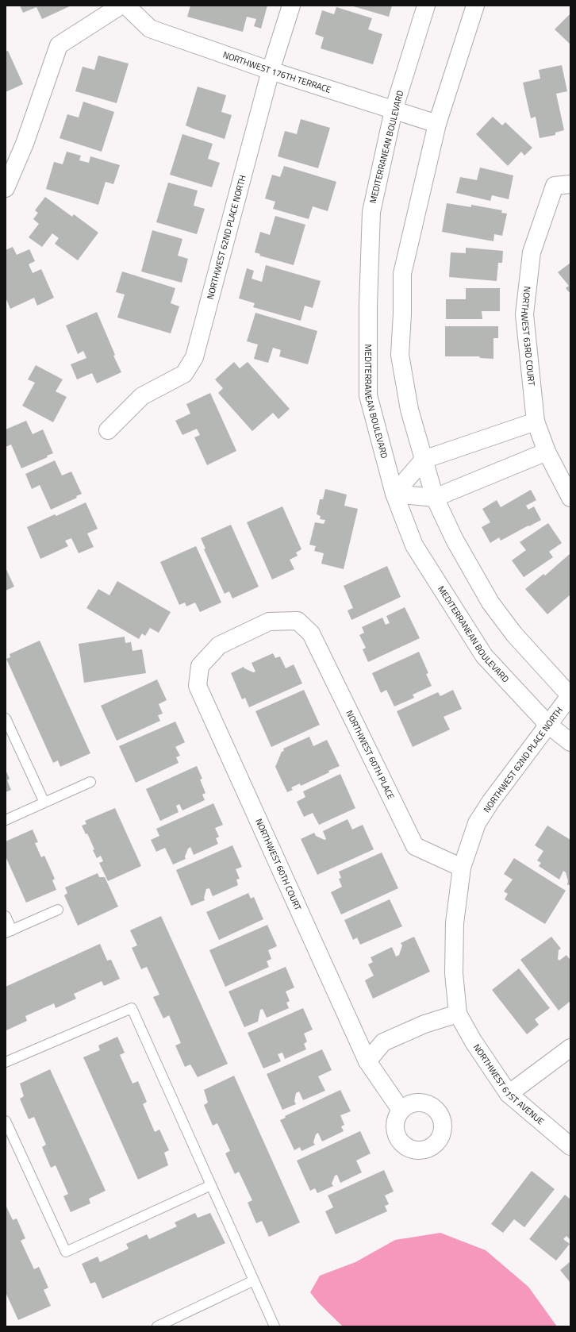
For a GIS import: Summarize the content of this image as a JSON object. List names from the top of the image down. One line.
{"streets":{"street":["NORTHWEST 176TH TERRACE","MEDITERRANEAN BOULEVARD","NORTHWEST 62ND PLACE NORTH","NORTHWEST 63RD COURT","NORTHWEST 60TH PLACE","NORTHWEST 60TH COURT","NORTHWEST 61ST AVENUE"]},"crossings":[["NORTHWEST 176TH TERRACE","MEDITERRANEAN BOULEVARD"],["NORTHWEST 176TH TERRACE","NORTHWEST 62ND PLACE NORTH"],["MEDITERRANEAN BOULEVARD","NORTHWEST 62ND PLACE NORTH"],["NORTHWEST 62ND PLACE NORTH","NORTHWEST 60TH PLACE"],["NORTHWEST 60TH PLACE","NORTHWEST 60TH COURT"]]}
